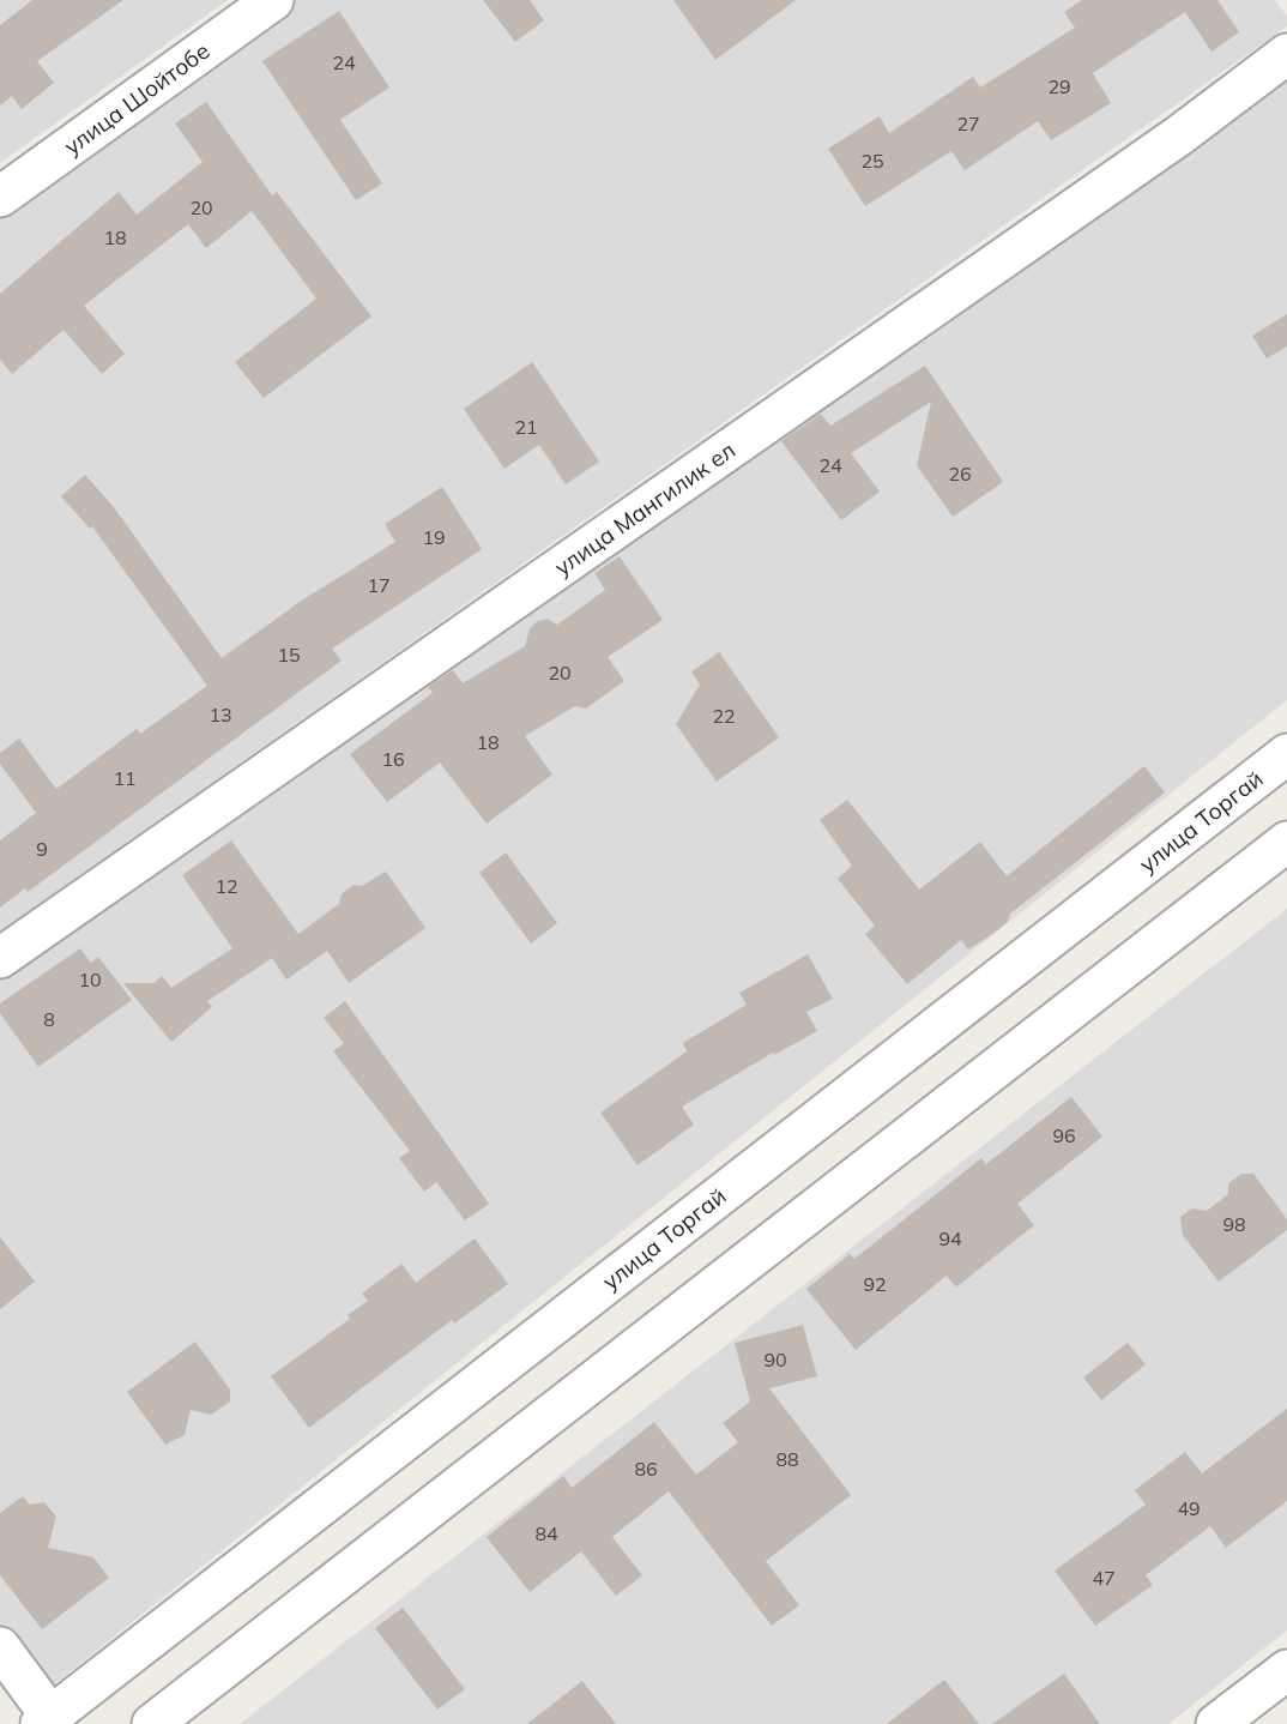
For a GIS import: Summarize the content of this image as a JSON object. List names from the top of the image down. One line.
{"streets":{"street":["улица Шойтобе","улица Мангилик ел","улица Торгай"]},"house_numbers":["24","29","27","25","20","18","21","24","26","19","17","15","20","13","22","18","16","11","9","12","10","8","96","98","94","92","90","88","86","49","84","47"]}
